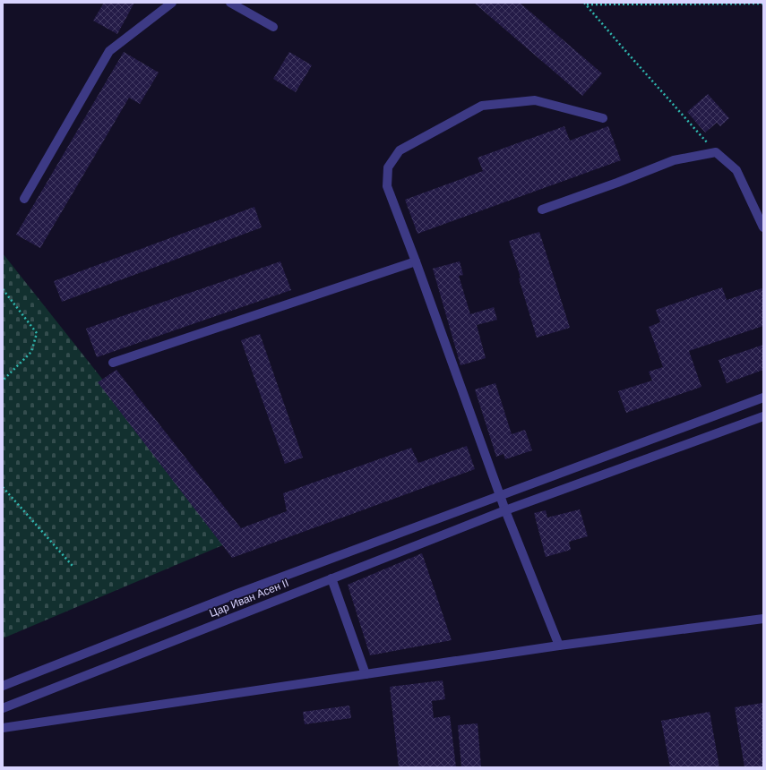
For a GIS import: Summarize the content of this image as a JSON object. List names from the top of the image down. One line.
{"streets":{"street":["Цар Иван Асен II"]}}
